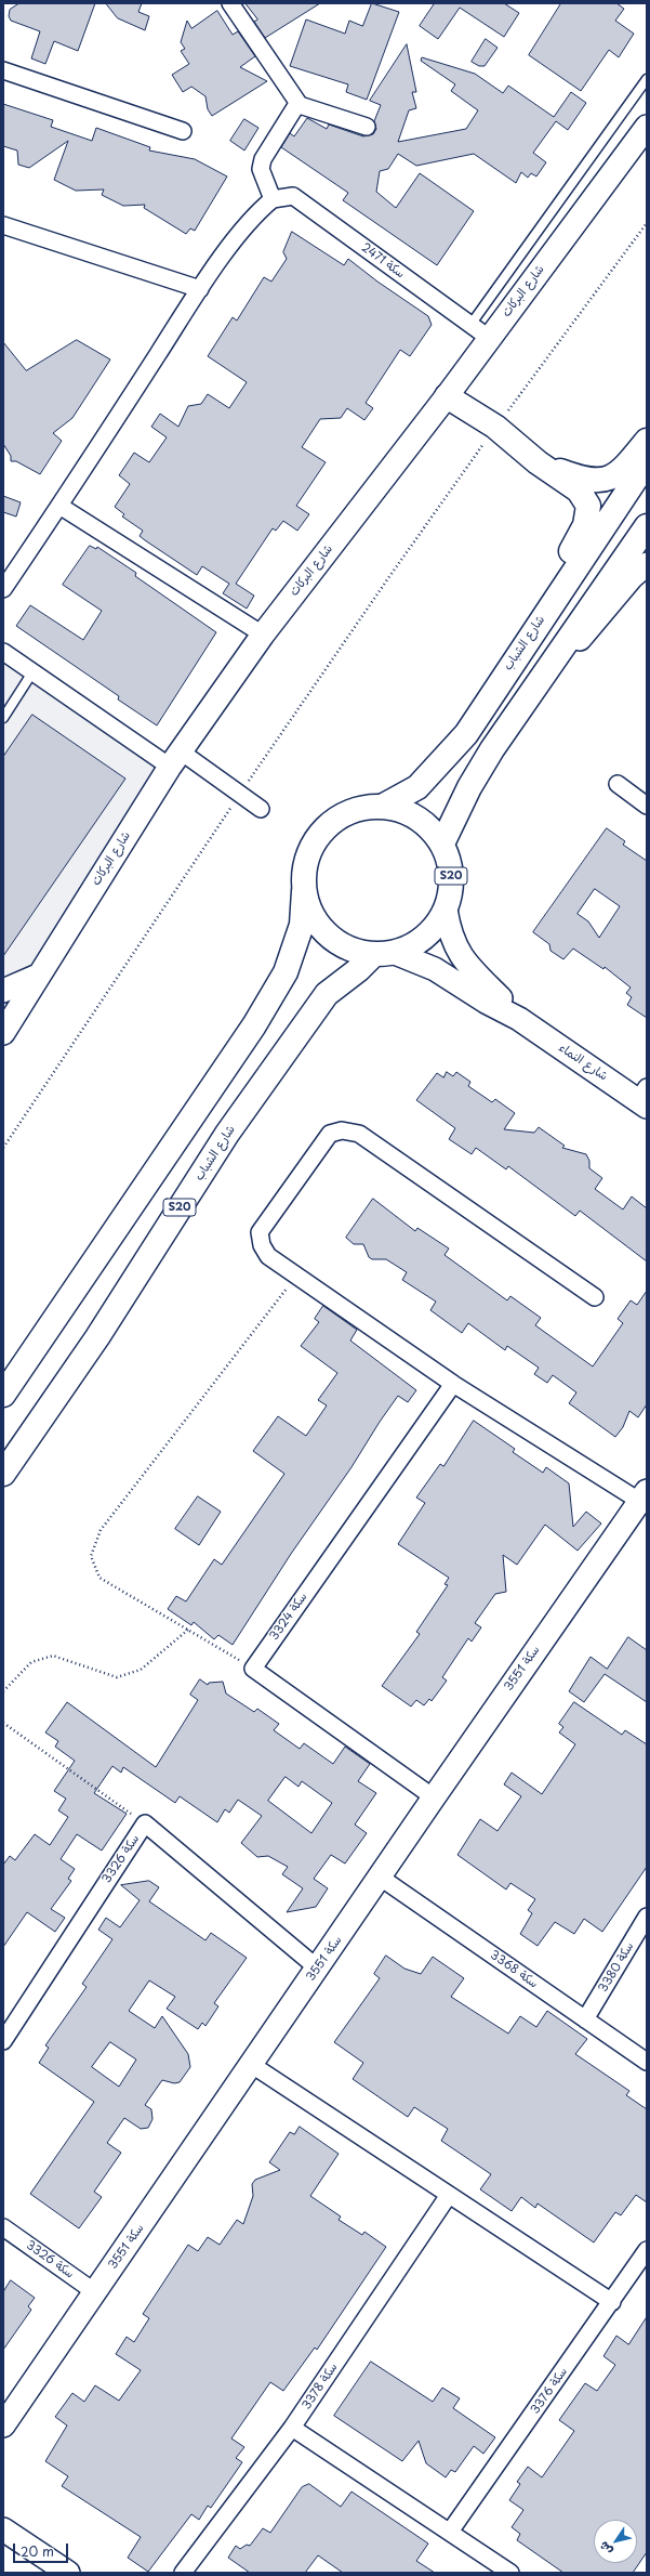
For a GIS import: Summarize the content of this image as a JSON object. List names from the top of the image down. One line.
{"streets":{"main road":["شارع الشباب","S20"],"street":["سكة 2471","شارع البركات","شارع النماء","سكة 3324","سكة 3551","سكة 3326","سكة 3380","سكة 3368","سكة 3378","سكة 3376"]},"crossings":[["سكة 2471","شارع البركات"],["شارع الشباب","S20"],["شارع الشباب","شارع النماء"],["S20","شارع النماء"],["سكة 3551","سكة 3326"],["سكة 3551","سكة 3368"],["سكة 3380","سكة 3368"]],"scale_bar":"20 m","north":"bottom left"}
